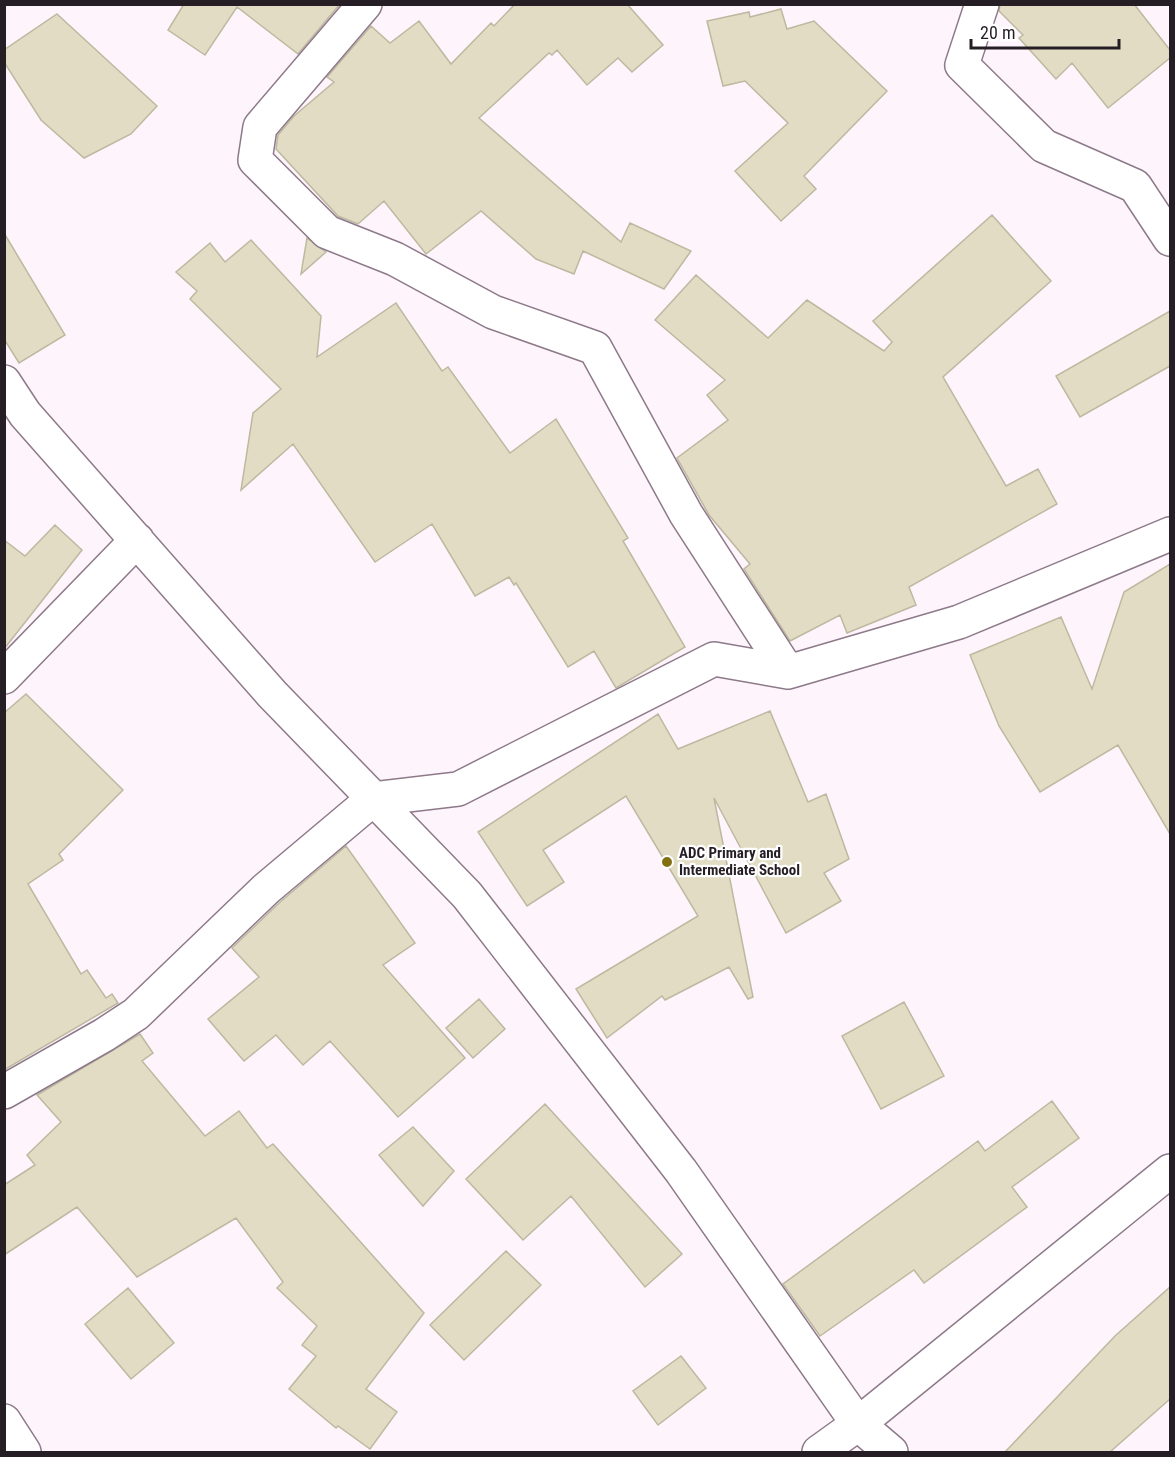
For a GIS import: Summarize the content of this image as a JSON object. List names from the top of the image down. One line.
{"places":["ADC Primary and Intermediate School"],"scale_bar":"20 m"}
